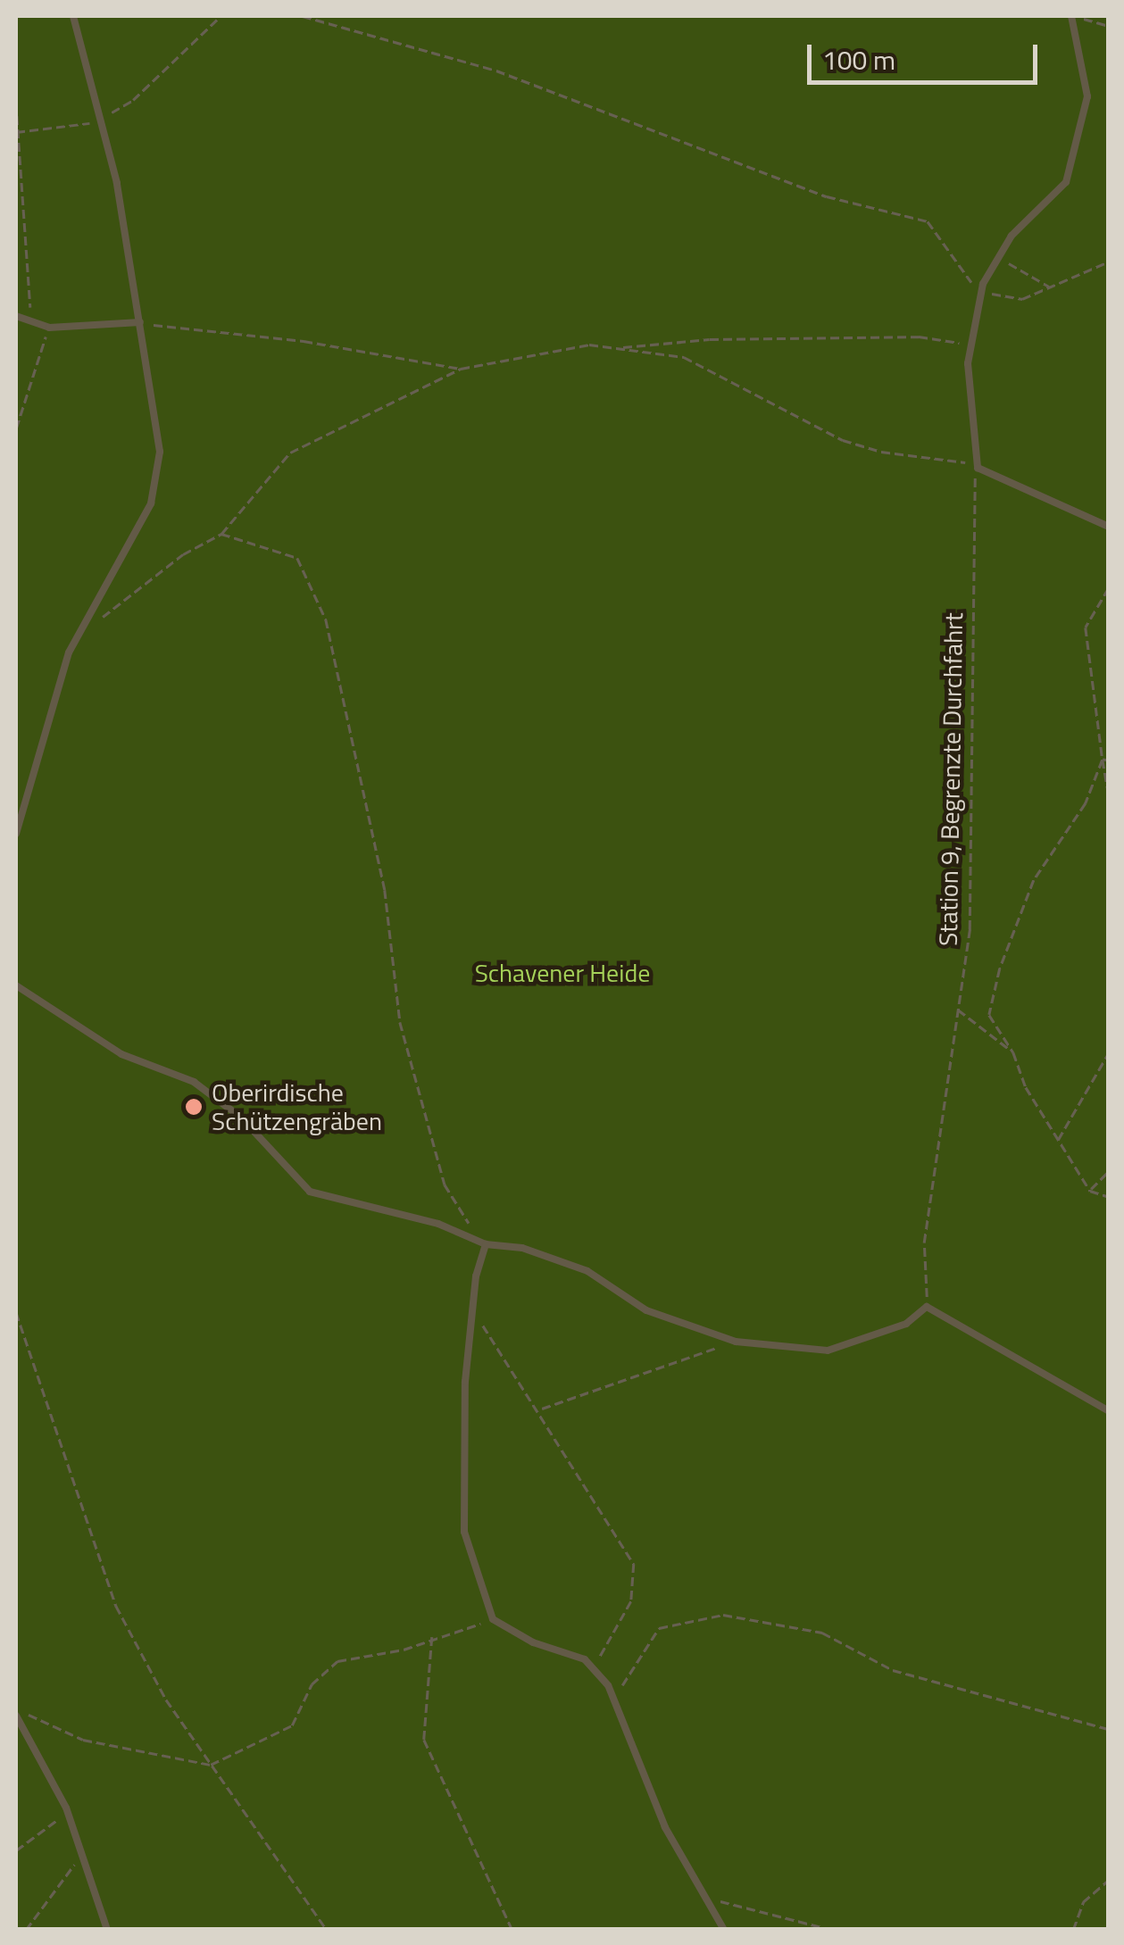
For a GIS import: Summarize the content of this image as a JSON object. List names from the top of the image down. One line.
{"streets":{"path":["Station 9, Begrenzte Durchfahrt"]},"parks":["Schavener Heide"],"places":["Oberirdische Schützengräben"],"scale_bar":"100 m"}
